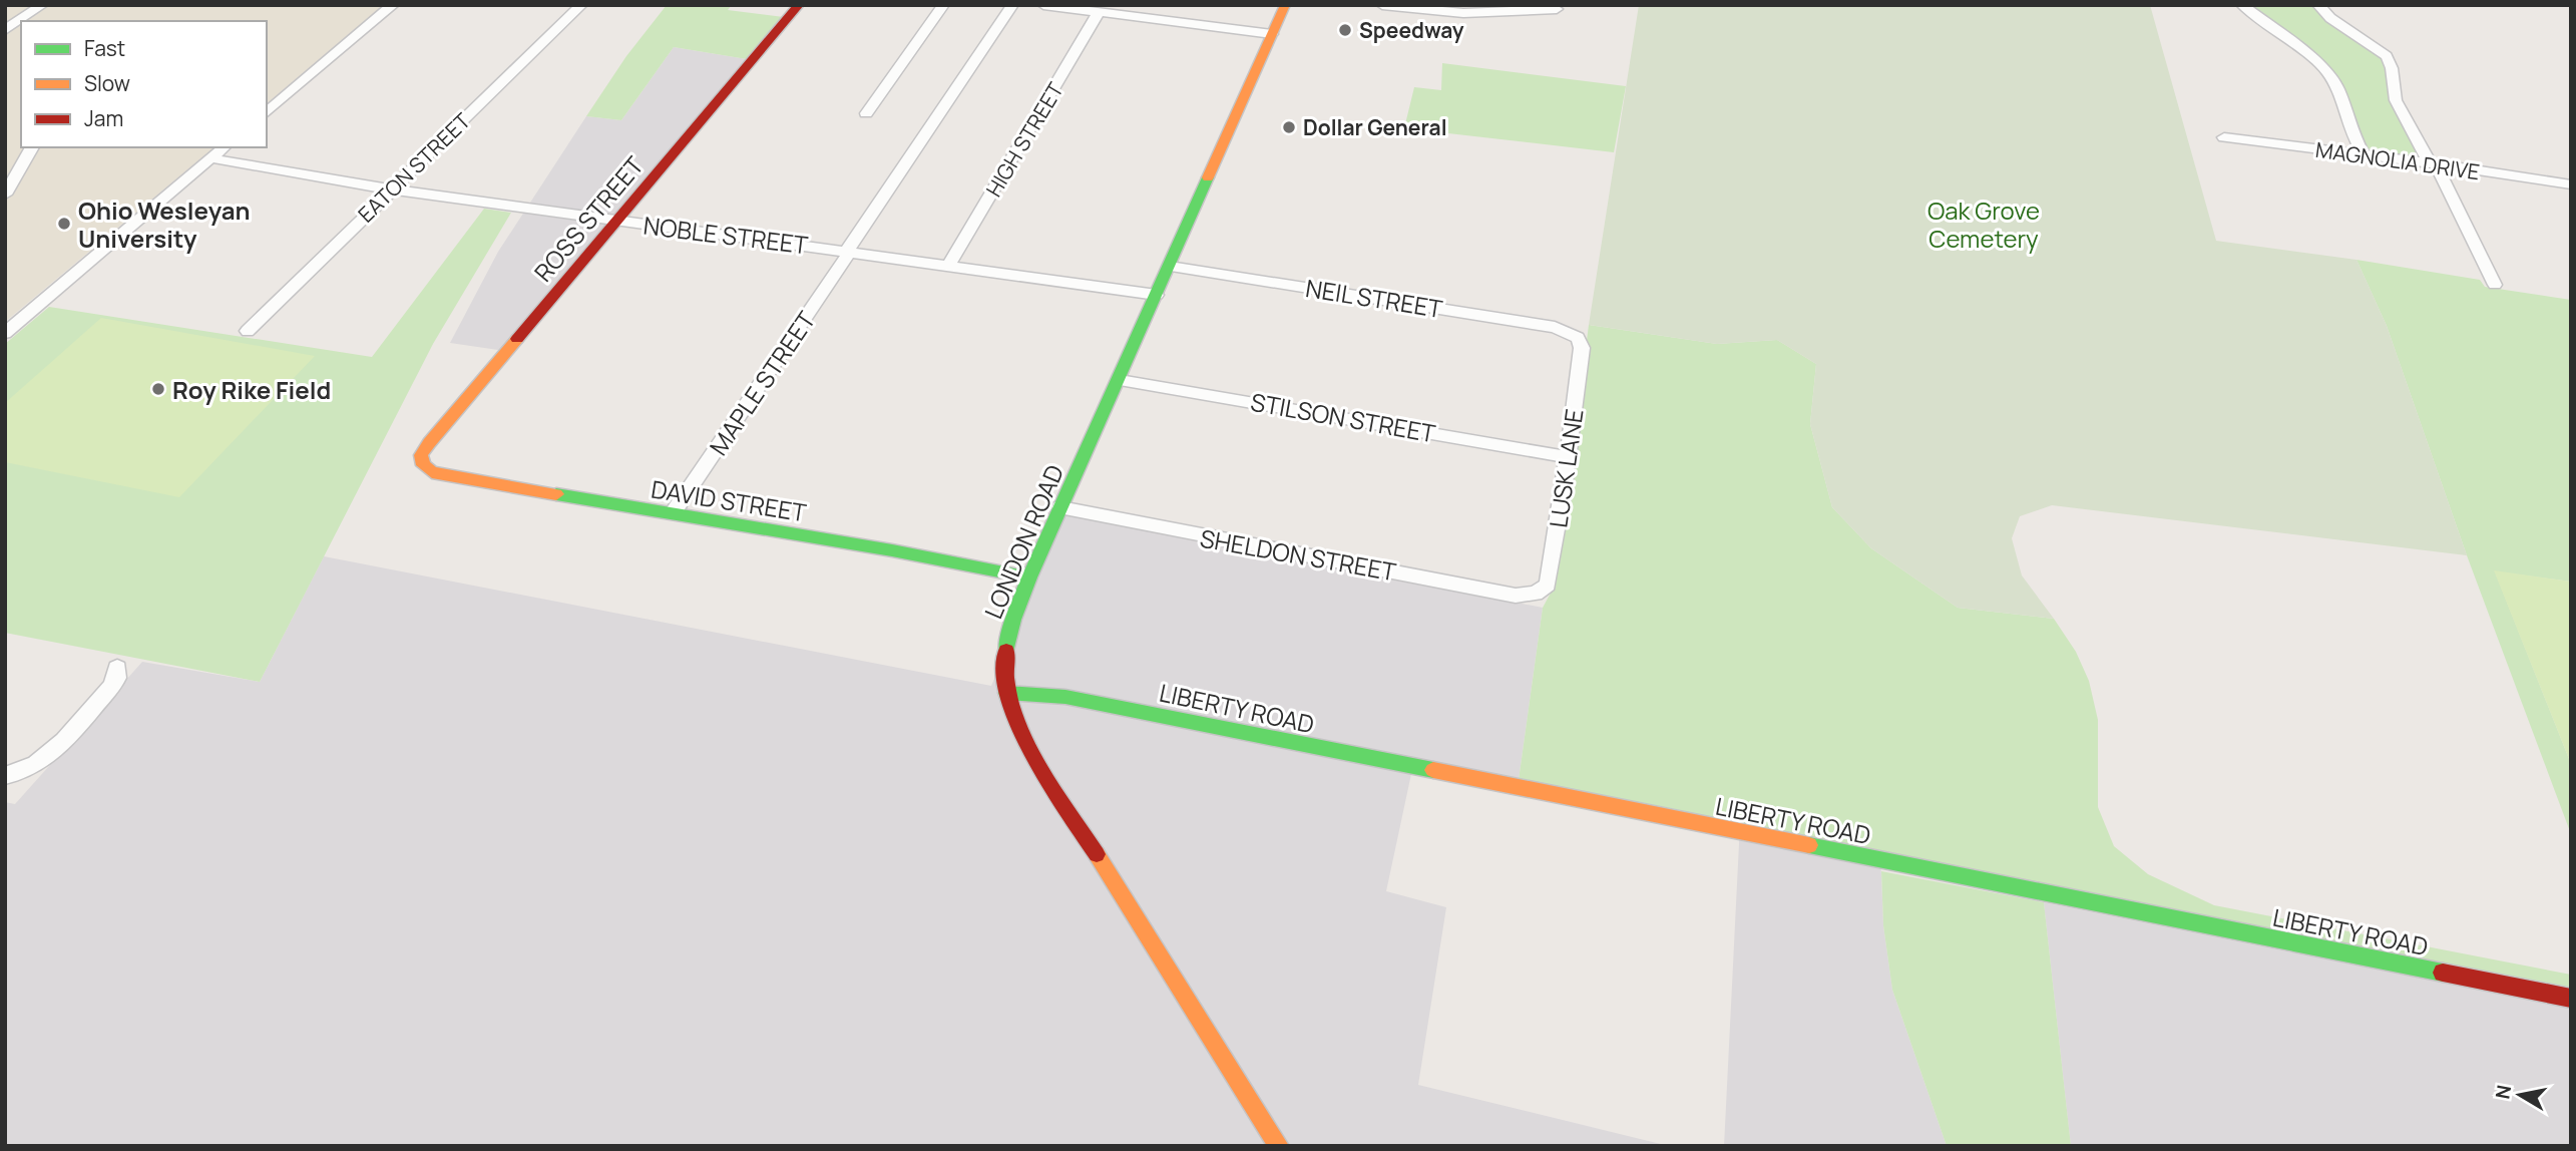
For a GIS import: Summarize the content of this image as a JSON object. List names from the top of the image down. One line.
{"streets":{"street":["HIGH STREET","MAGNOLIA DRIVE","EATON STREET","ROSS STREET","NOBLE STREET","NEIL STREET","MAPLE STREET","STILSON STREET","LUSK LANE","DAVID STREET","LONDON ROAD","SHELDON STREET","LIBERTY ROAD"]},"crossings":[["HIGH STREET","NOBLE STREET"],["EATON STREET","NOBLE STREET"],["ROSS STREET","NOBLE STREET"],["ROSS STREET","DAVID STREET"],["NOBLE STREET","MAPLE STREET"],["NOBLE STREET","LONDON ROAD"],["NEIL STREET","LUSK LANE"],["NEIL STREET","LONDON ROAD"],["MAPLE STREET","DAVID STREET"],["STILSON STREET","LUSK LANE"],["STILSON STREET","LONDON ROAD"],["LUSK LANE","SHELDON STREET"],["DAVID STREET","LONDON ROAD"],["LONDON ROAD","SHELDON STREET"],["LONDON ROAD","LIBERTY ROAD"]],"parks":["Oak Grove Cemetery"],"places":["Speedway","Dollar General","Ohio Wesleyan University","Roy Rike Field"],"legend":["Fast","Slow","Jam"],"north":"left"}
